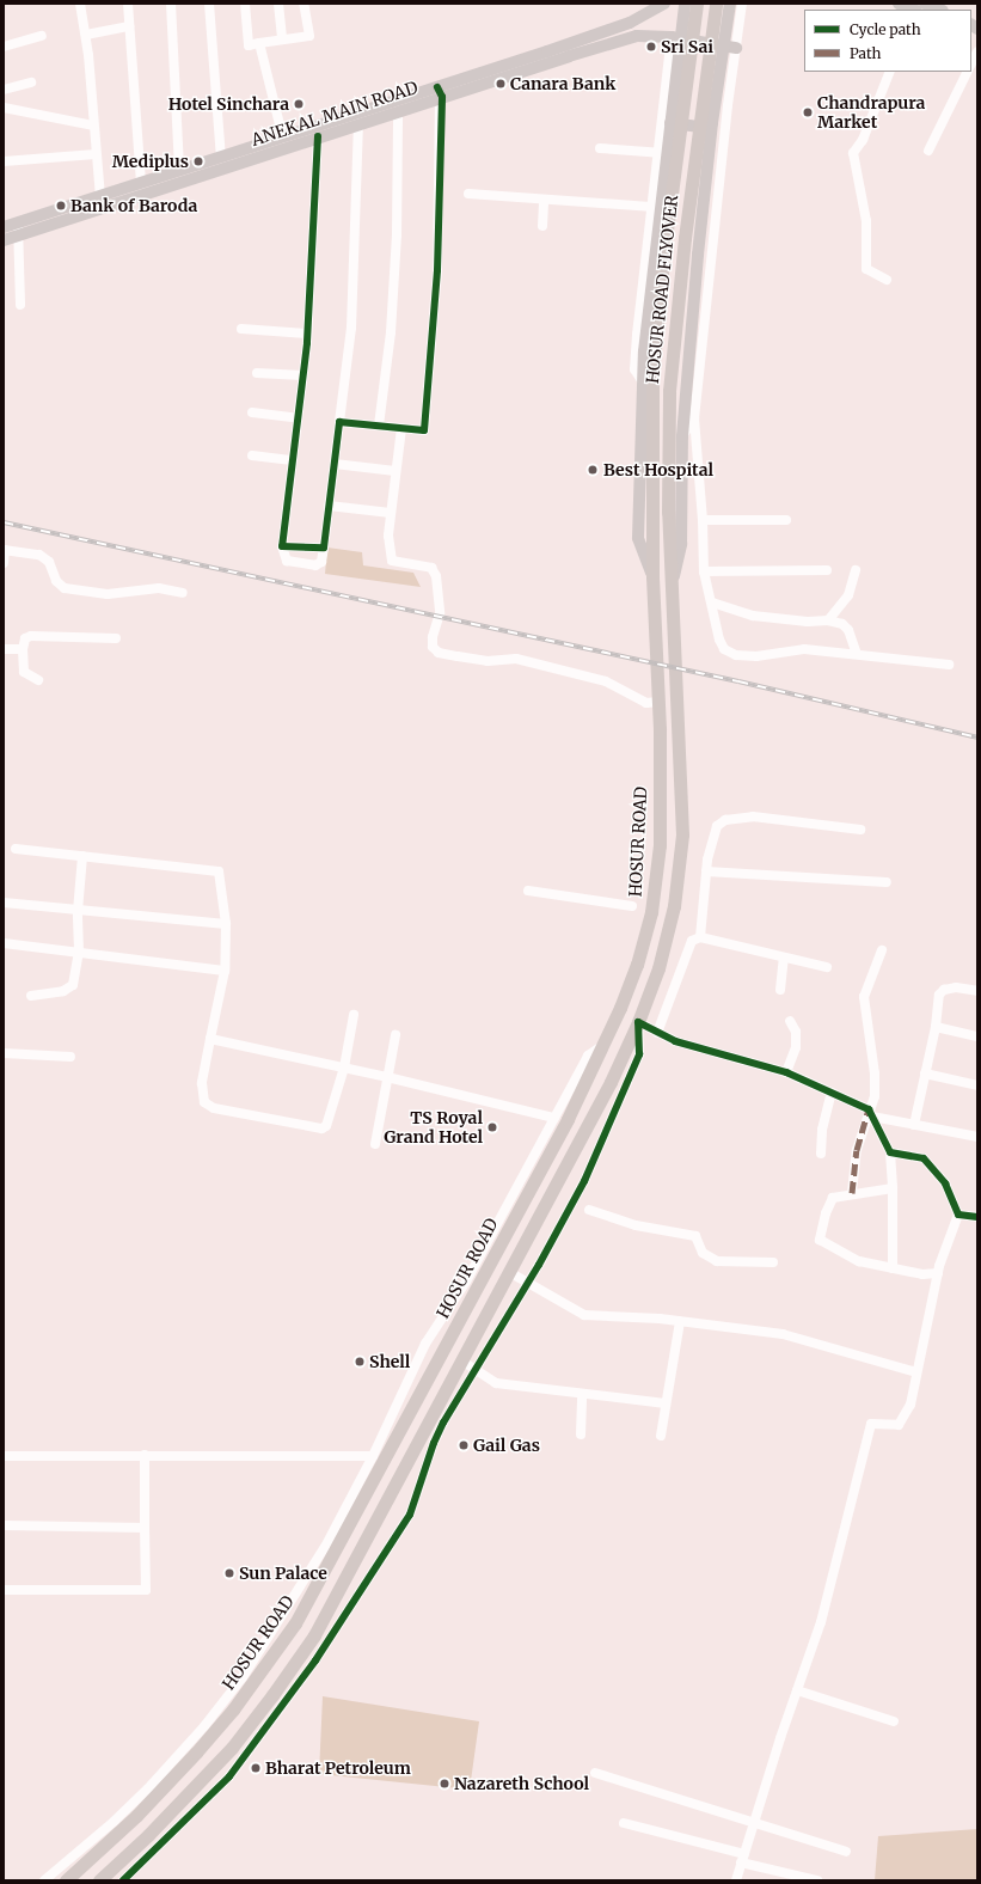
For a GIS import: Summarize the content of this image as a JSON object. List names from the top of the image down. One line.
{"streets":{"highway":["HOSUR ROAD FLYOVER","HOSUR ROAD"],"main road":["ANEKAL MAIN ROAD"]},"crossings":[["HOSUR ROAD FLYOVER","HOSUR ROAD"]],"places":["Sri Sai","Canara Bank","Hotel Sinchara","Chandrapura Market","Mediplus","Bank of Baroda","Best Hospital","TS Royal Grand Hotel","Shell","Gail Gas","Sun Palace","Bharat Petroleum","Nazareth School"],"legend":["Cycle path","Path"]}
